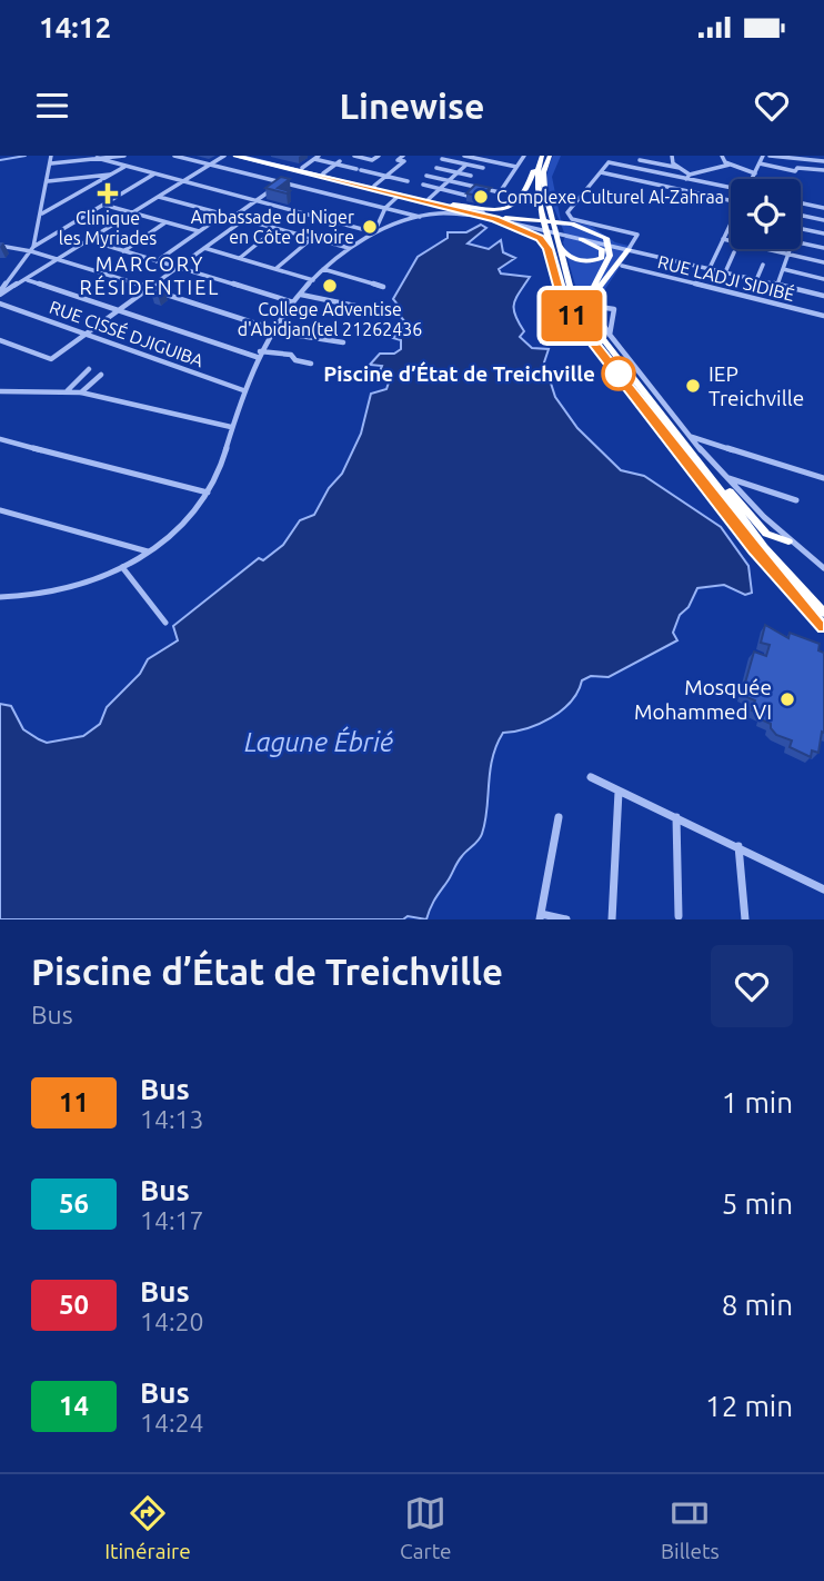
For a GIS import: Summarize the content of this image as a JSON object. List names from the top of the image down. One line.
{"streets":{"street":["RUE LADJI SIDIBÉ","RUE CISSÉ DJIGUIBA"]},"districts":["MARCORY RÉSIDENTIEL"],"water":["Lagune Ébrié"],"places":{"health":["Clinique les Myriades"],"other":["Complexe Culturel Al-Zahraa","Ambassade du Niger en Côte d'Ivoire","College Adventise d'Abidjan(tel 21262436","Piscine d’État de Treichville","IEP Treichville","Mosquée Mohammed VI"]},"lines":["bus line 11"],"page":{"status":"14:12","header":"Linewise","on_map":"11","heading":["Piscine d’État de Treichville","Bus"],"list":[{"mark":"11","name":"Bus","note":"14:13","value":"1 min"},{"mark":"56","name":"Bus","note":"14:17","value":"5 min"},{"mark":"50","name":"Bus","note":"14:20","value":"8 min"},{"mark":"14","name":"Bus","note":"14:24","value":"12 min"}],"tabs":["Itinéraire","Carte","Billets"]}}
